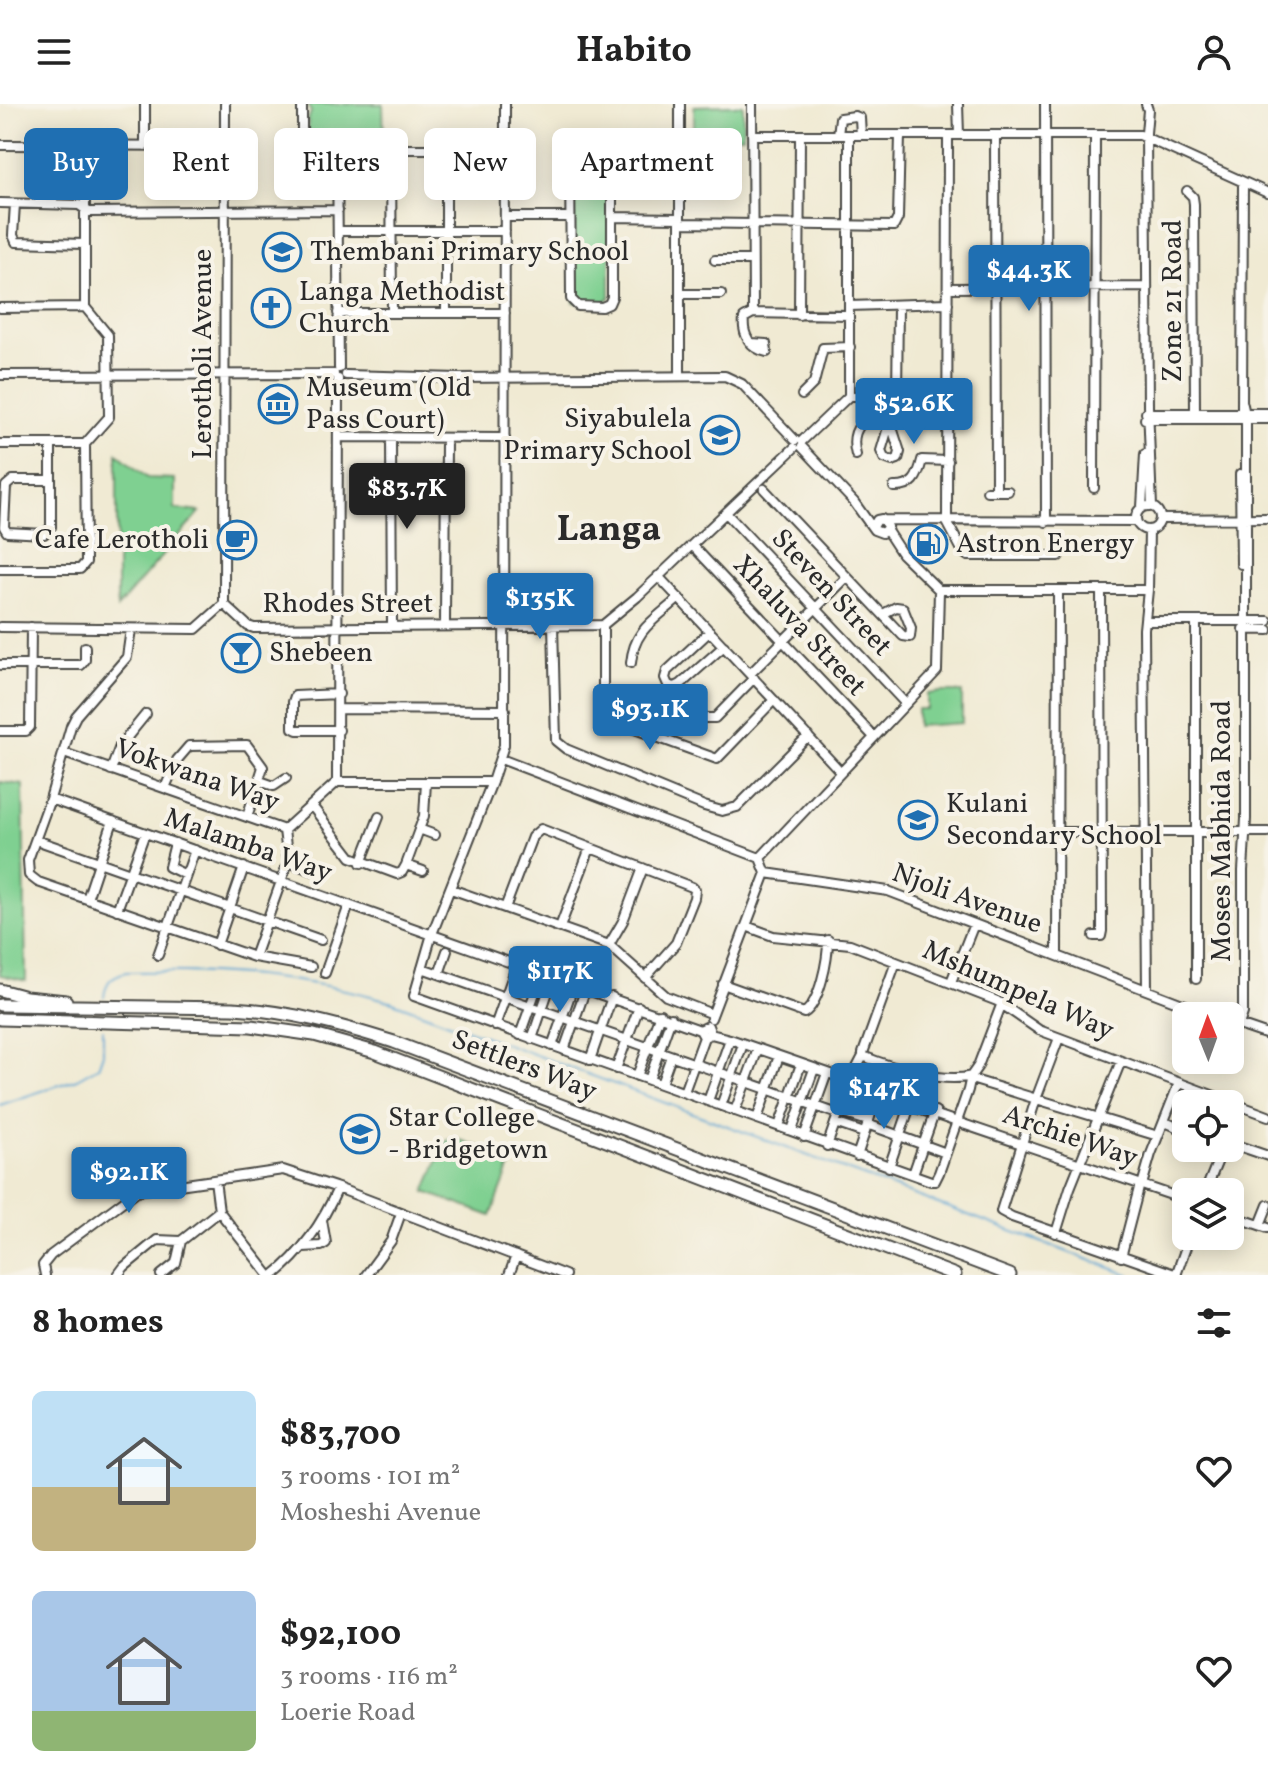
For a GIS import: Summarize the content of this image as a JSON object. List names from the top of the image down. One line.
{"streets":{"highway":["Settlers Way"],"street":["Zone 21 Road","Lerotholi Avenue","Steven Street","Rhodes Street","Xhaluva Street","Vokwana Way","Moses Mabhida Road","Malamba Way","Njoli Avenue","Mshumpela Way","Archie Way"]},"crossings":[["Lerotholi Avenue","Rhodes Street"],["Malamba Way","Archie Way"]],"districts":["Langa"],"places":{"school or university":["Thembani Primary School","Siyabulela Primary School","Kulani Secondary School","Star College - Bridgetown"],"church":["Langa Methodist Church"],"museum":["Museum (Old Pass Court)"],"cafe":["Cafe Lerotholi"],"fuel station":["Astron Energy"],"bar":["Shebeen"]},"north":"top","page":{"header":"Habito","chip":["Buy","Rent","Filters","New","Apartment"],"price":["$44.3K","$52.6K","$83.7K","$135K","$93.1K","$117K","$147K","$92.1K"],"heading":"8 homes","list":[{"name":"$83,700","note":"3 rooms · 101 m² · Mosheshi Avenue"},{"name":"$92,100","note":"3 rooms · 116 m² · Loerie Road"}]}}
